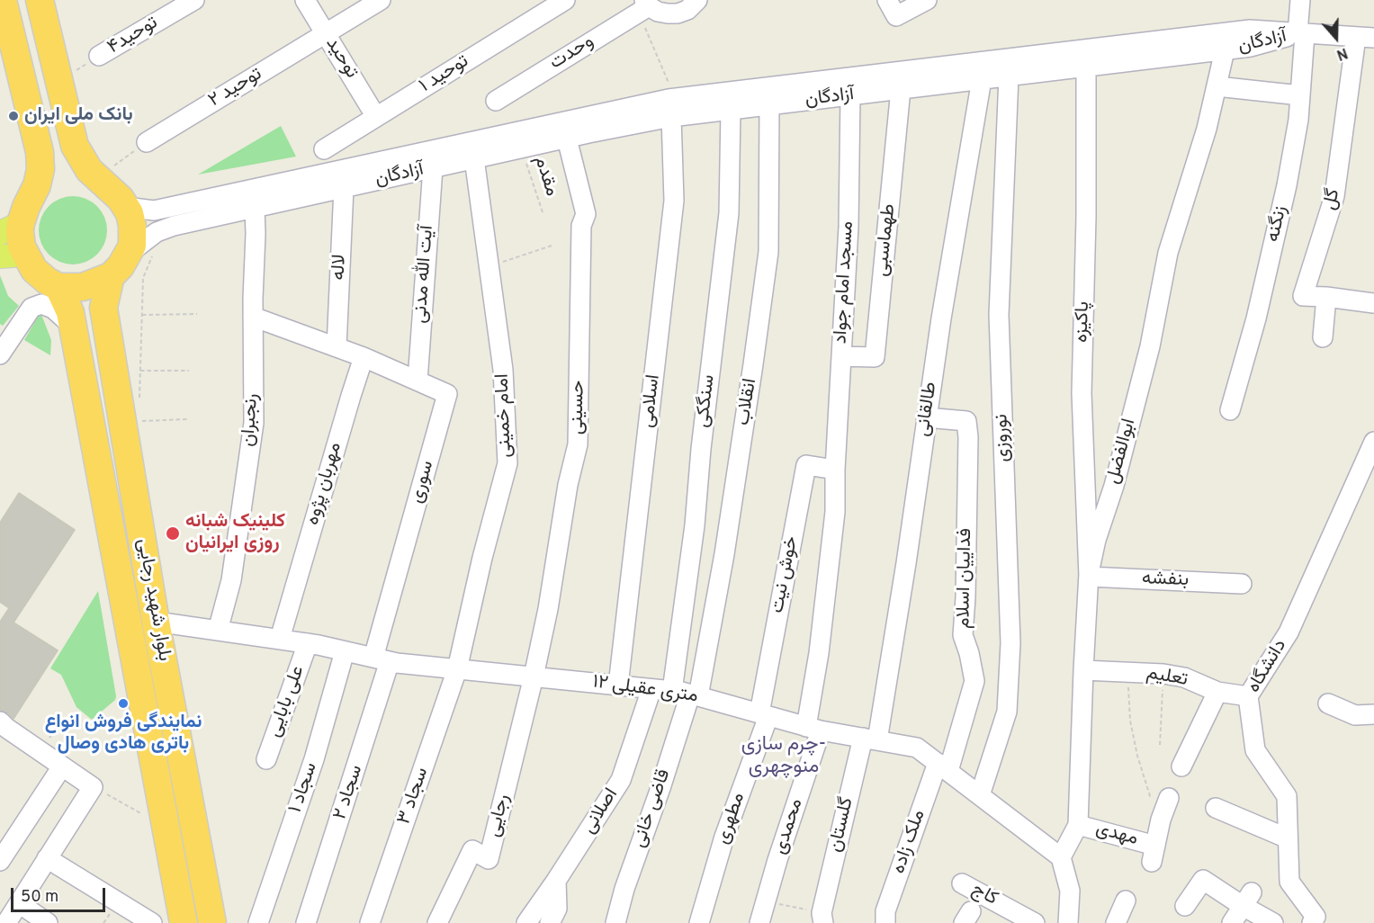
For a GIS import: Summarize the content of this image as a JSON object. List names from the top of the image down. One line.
{"streets":{"highway":["بلوار شهید رجایی"],"street":["توحید۴","آزادگان","وحدت","توحید","توحید ۱","توحید ۲","گل","زنگنه","طهماسبی","لاله","آیت الله مدنی","مسجد امام جواد","پاکیزه","اسلامی","سنگکی","انقلاب","حسینی","طالقانی","امام خمینی","رنجبران","نوروزی","ابوالفضل","سوری","مهربان پژوه","خوش نیت","فداییان اسلام","بنفشه","دانشگاه","تعلیم","۱۲ متری عقیلی","علی بابایی","سجاد ۱","سجاد ۲","سجاد ۳","قاضی خانی","اصلانی","رجایی","مطهری","گلستان","محمدی","مهدی","ملک زاده","کاج"],"path":["مقدم"]},"crossings":[["آزادگان","مقدم"],["آزادگان","زنگنه"],["آزادگان","طهماسبی"],["آزادگان","لاله"],["آزادگان","آیت الله مدنی"],["آزادگان","مسجد امام جواد"],["آزادگان","پاکیزه"],["آزادگان","اسلامی"],["آزادگان","سنگکی"],["آزادگان","انقلاب"],["آزادگان","حسینی"],["آزادگان","طالقانی"],["آزادگان","امام خمینی"],["آزادگان","رنجبران"],["آزادگان","نوروزی"],["آزادگان","ابوالفضل"],["توحید","توحید ۱"],["توحید","توحید ۲"],["طهماسبی","مسجد امام جواد"],["آیت الله مدنی","سوری"],["مسجد امام جواد","خوش نیت"],["مسجد امام جواد","۱۲ متری عقیلی"],["مسجد امام جواد","محمدی"],["پاکیزه","ابوالفضل"],["پاکیزه","بنفشه"],["اسلامی","۱۲ متری عقیلی"],["سنگکی","انقلاب"],["سنگکی","۱۲ متری عقیلی"],["سنگکی","قاضی خانی"],["انقلاب","۱۲ متری عقیلی"],["انقلاب","قاضی خانی"],["حسینی","۱۲ متری عقیلی"],["حسینی","رجایی"],["طالقانی","فداییان اسلام"],["طالقانی","۱۲ متری عقیلی"],["طالقانی","گلستان"],["امام خمینی","۱۲ متری عقیلی"],["امام خمینی","سجاد ۳"],["رنجبران","۱۲ متری عقیلی"],["نوروزی","۱۲ متری عقیلی"],["ابوالفضل","بنفشه"],["ابوالفضل","تعلیم"],["ابوالفضل","۱۲ متری عقیلی"],["ابوالفضل","مهدی"],["سوری","مهربان پژوه"],["سوری","۱۲ متری عقیلی"],["سوری","سجاد ۲"],["مهربان پژوه","۱۲ متری عقیلی"],["خوش نیت","۱۲ متری عقیلی"],["خوش نیت","مطهری"],["فداییان اسلام","۱۲ متری عقیلی"],["فداییان اسلام","ملک زاده"],["بلوار شهید رجایی","۱۲ متری عقیلی"],["دانشگاه","تعلیم"],["۱۲ متری عقیلی","علی بابایی"],["۱۲ متری عقیلی","سجاد ۱"],["۱۲ متری عقیلی","سجاد ۲"],["۱۲ متری عقیلی","سجاد ۳"],["۱۲ متری عقیلی","قاضی خانی"],["۱۲ متری عقیلی","اصلانی"],["۱۲ متری عقیلی","رجایی"],["۱۲ متری عقیلی","مطهری"],["۱۲ متری عقیلی","گلستان"],["۱۲ متری عقیلی","محمدی"],["۱۲ متری عقیلی","ملک زاده"]],"districts":["چرم سازی- منوچهری"],"places":["بانک ملی ایران","کلینیک شبانه روزی ایرانیان","نمایندگی فروش انواع باتری هادی وصال"],"scale_bar":"50 m","north":"bottom"}
